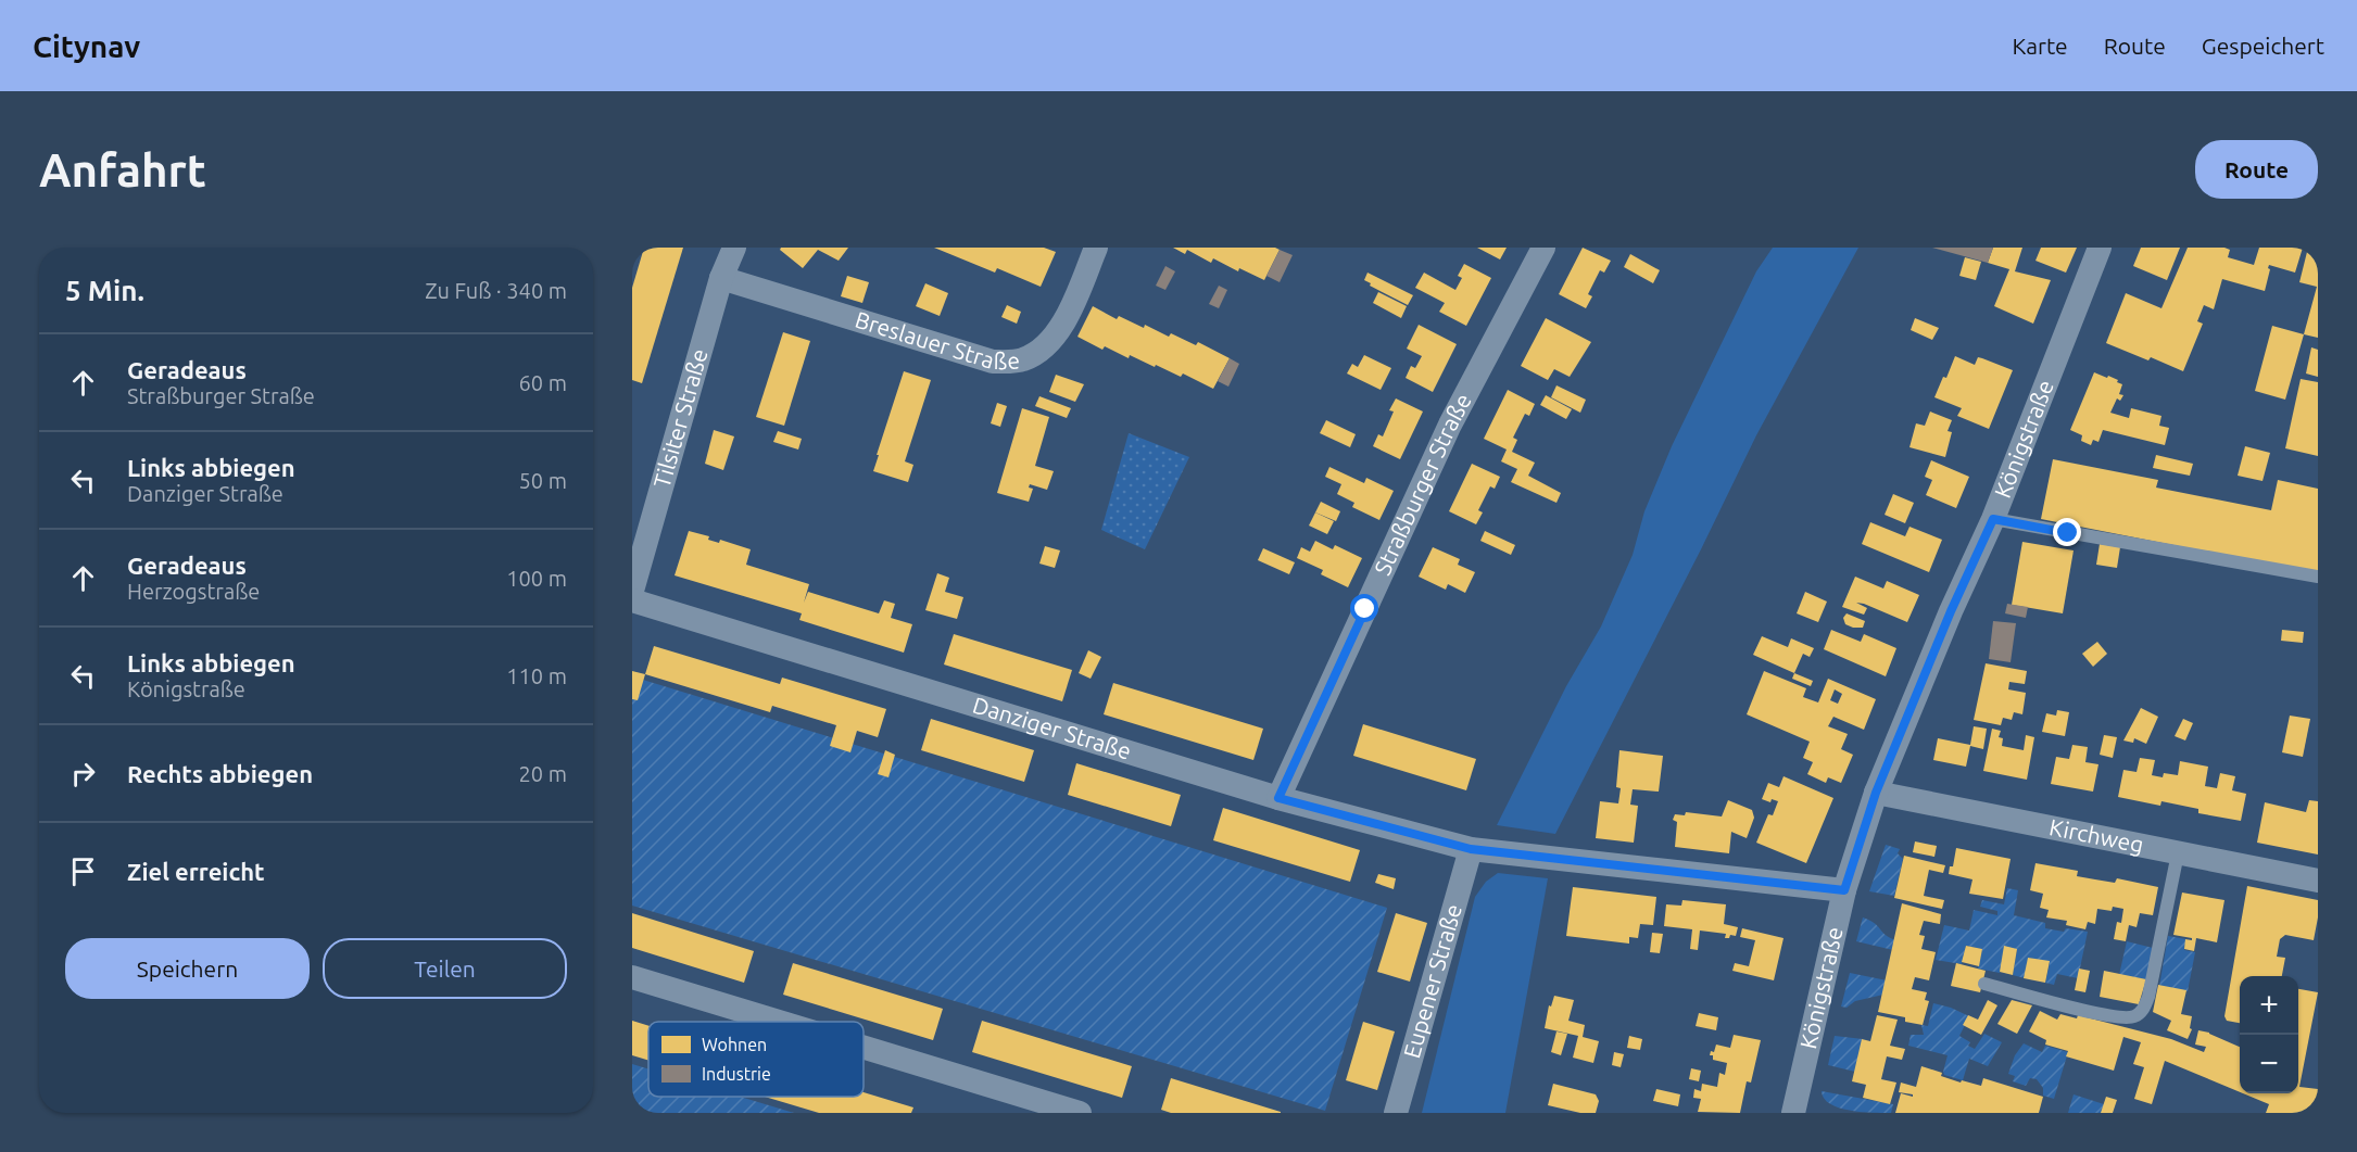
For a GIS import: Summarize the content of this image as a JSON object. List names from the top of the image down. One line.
{"streets":{"street":["Breslauer Straße","Tilsiter Straße","Königstraße","Straßburger Straße","Danziger Straße","Kirchweg","Eupener Straße"]},"crossings":[["Breslauer Straße","Tilsiter Straße"],["Königstraße","Danziger Straße"],["Königstraße","Kirchweg"],["Straßburger Straße","Danziger Straße"],["Danziger Straße","Eupener Straße"]],"legend":["Wohnen","Industrie"],"page":{"header":"Citynav","nav":["Karte","Route","Gespeichert"],"buttons":["Route",["Speichern","Teilen"]],"title":"Anfahrt","heading":["5 Min.","Zu Fuß · 340 m"],"list":[["Geradeaus","Straßburger Straße","60 m"],["Links abbiegen","Danziger Straße","50 m"],["Geradeaus","Herzogstraße","100 m"],["Links abbiegen","Königstraße","110 m"],["Rechts abbiegen","20 m"],"Ziel erreicht"],"map_buttons":["+","−"]}}
